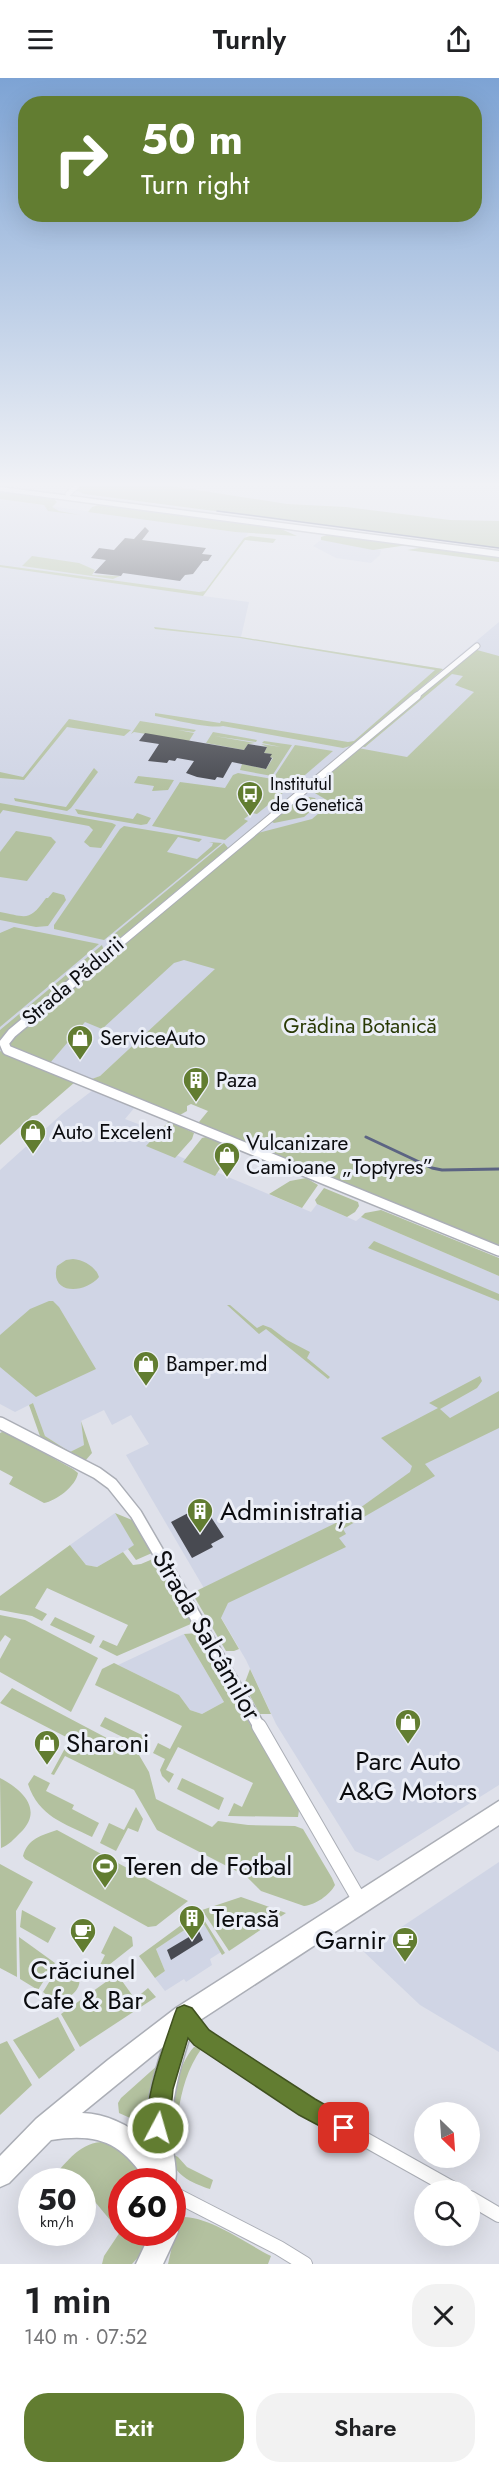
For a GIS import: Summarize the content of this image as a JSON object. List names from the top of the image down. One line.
{"streets":{"street":["Strada Pădurii","Strada Salcâmilor"]},"parks":["Grădina Botanică"],"places":{"bus stop":["Institutul de Genetică"],"shop":["ServiceAuto","Auto Excelent","Vulcanizare Camioane „Toptyres”","Bamper.md","Parc Auto A&G Motors","Sharoni"],"building":["Paza","Administrația","Terasă"],"sports":["Teren de Fotbal"],"cafe":["Crăciunel Cafe & Bar","Garnir"]},"north":"bottom right","page":{"header":"Turnly","turn":["50 m","Turn right"],"speed":"50 km/h","limit":"60","heading":["1 min","140 m · 07:52"],"buttons":["Exit","Share"]}}
